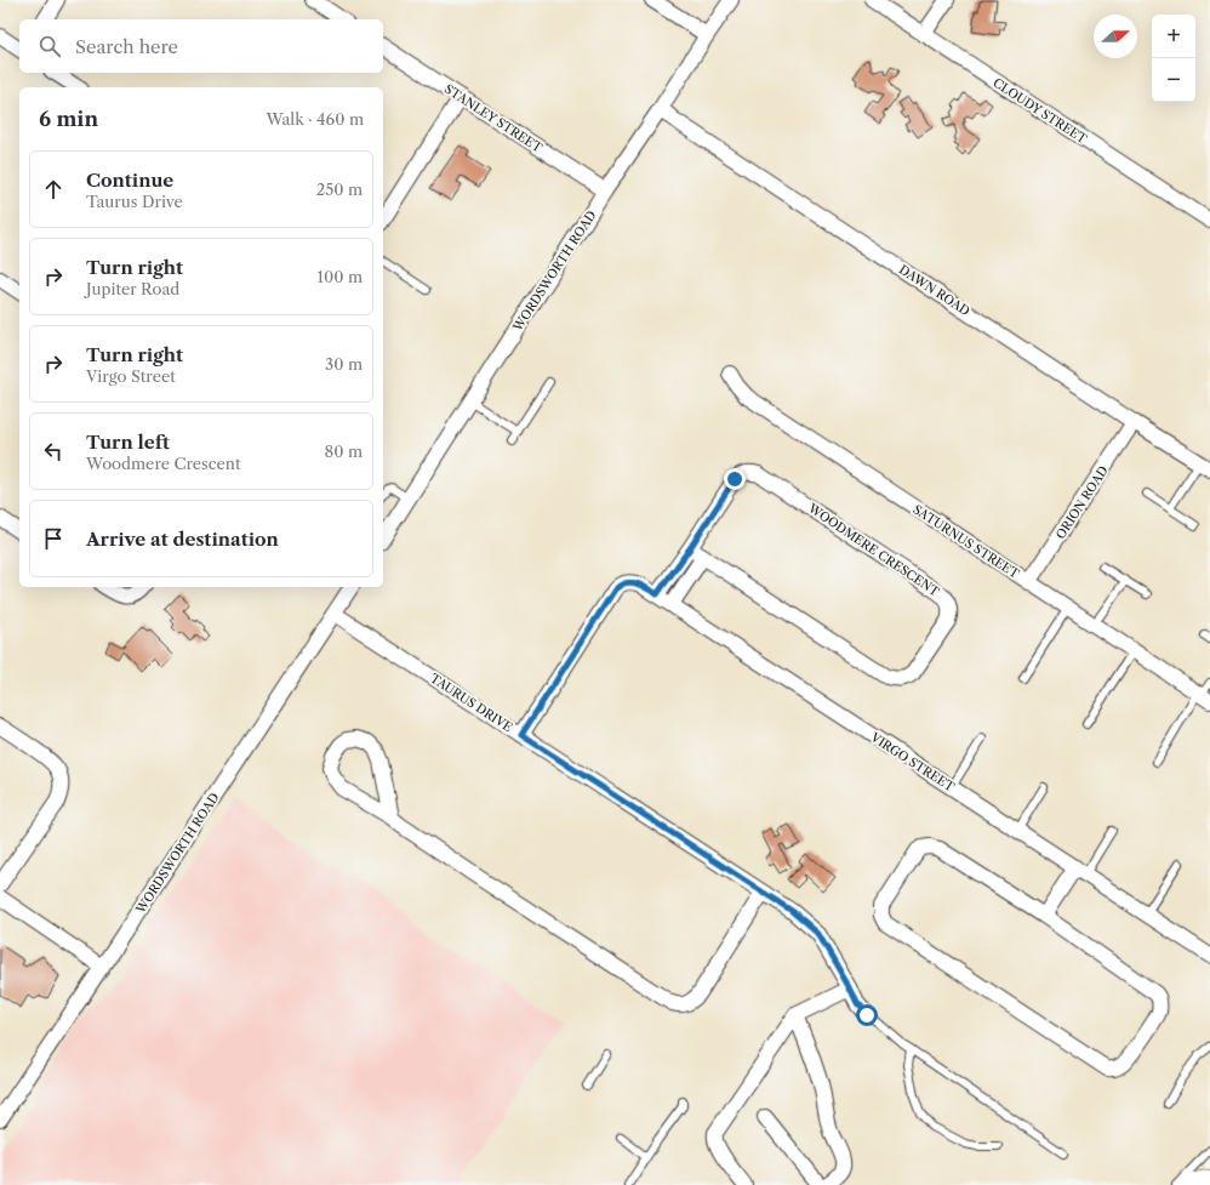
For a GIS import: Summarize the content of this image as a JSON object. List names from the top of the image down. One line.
{"streets":{"street":["CLOUDY STREET","STANLEY STREET","WORDSWORTH ROAD","DAWN ROAD","ORION ROAD","SATURNUS STREET","WOODMERE CRESCENT","TAURUS DRIVE","VIRGO STREET"]},"crossings":[["STANLEY STREET","WORDSWORTH ROAD"],["WORDSWORTH ROAD","DAWN ROAD"],["WORDSWORTH ROAD","TAURUS DRIVE"],["DAWN ROAD","ORION ROAD"],["ORION ROAD","SATURNUS STREET"],["WOODMERE CRESCENT","VIRGO STREET"],["TAURUS DRIVE","VIRGO STREET"]],"north":"right","page":{"map_buttons":["+","−"],"search":"Search here","heading":["6 min","Walk · 460 m"],"list":[["Continue","Taurus Drive","250 m"],["Turn right","Jupiter Road","100 m"],["Turn right","Virgo Street","30 m"],["Turn left","Woodmere Crescent","80 m"],"Arrive at destination"]}}
